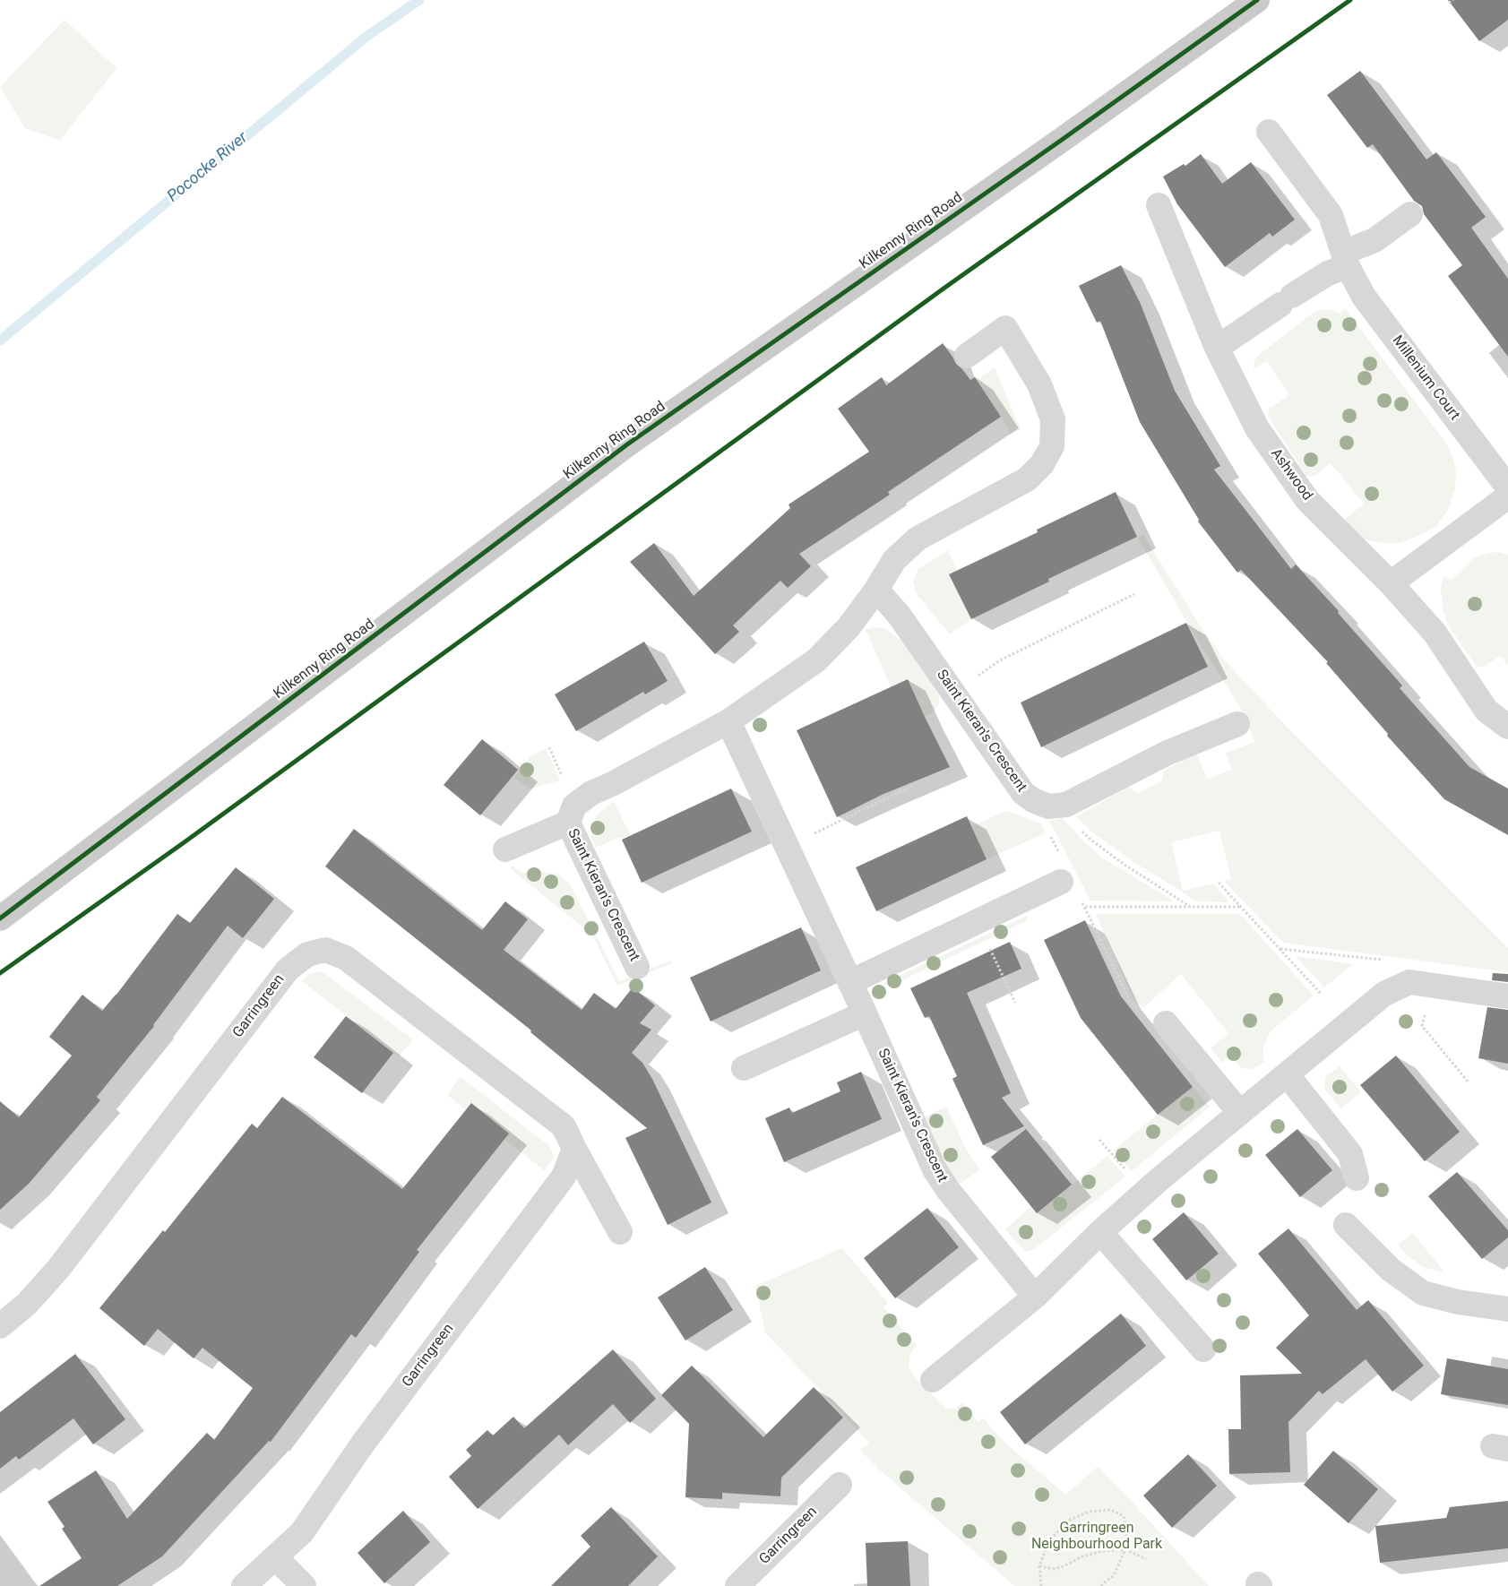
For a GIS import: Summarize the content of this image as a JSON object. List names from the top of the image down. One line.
{"streets":{"main road":["Kilkenny Ring Road"],"street":["Millenium Court","Ashwood","Saint Kieran's Crescent","Garringreen"]},"water":["Pococke River"],"parks":["Garringreen Neighbourhood Park"]}
